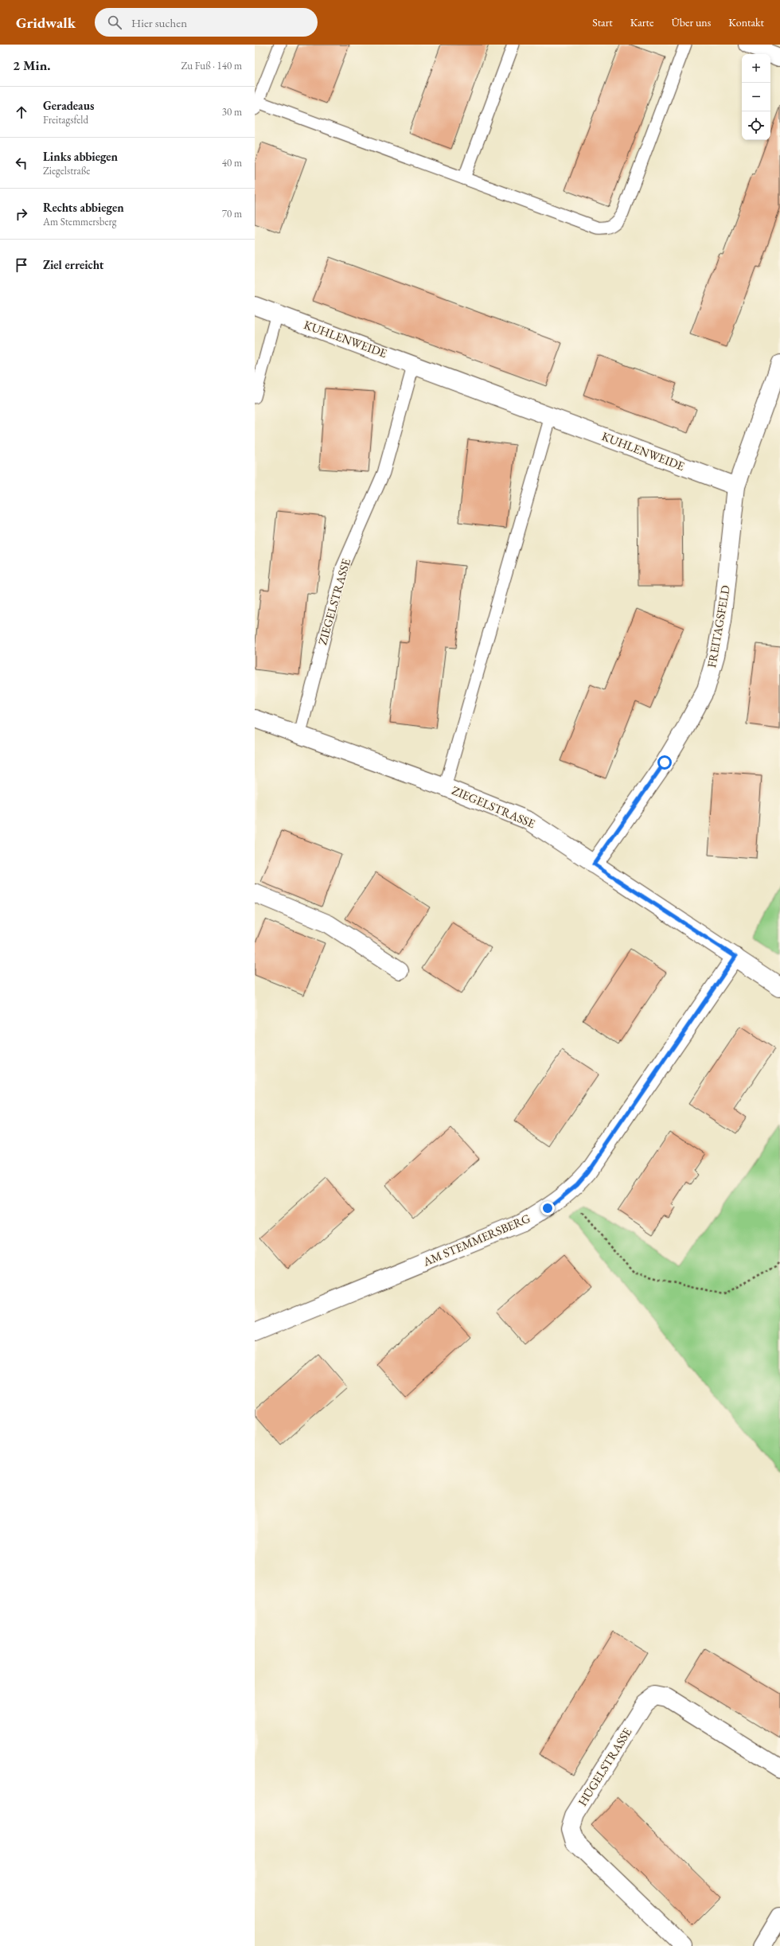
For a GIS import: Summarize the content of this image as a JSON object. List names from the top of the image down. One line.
{"streets":{"street":["KUHLENWEIDE","ZIEGELSTRASSE","FREITAGSFELD","AM STEMMERSBERG","HÜGELSTRASSE"]},"crossings":[["KUHLENWEIDE","ZIEGELSTRASSE"],["KUHLENWEIDE","FREITAGSFELD"],["ZIEGELSTRASSE","FREITAGSFELD"],["ZIEGELSTRASSE","AM STEMMERSBERG"]],"page":{"header":"Gridwalk","search":"Hier suchen","nav":["Start","Karte","Über uns","Kontakt"],"heading":["2 Min.","Zu Fuß · 140 m"],"map_buttons":["+","−"],"list":[["Geradeaus","Freitagsfeld","30 m"],["Links abbiegen","Ziegelstraße","40 m"],["Rechts abbiegen","Am Stemmersberg","70 m"],"Ziel erreicht"]}}
